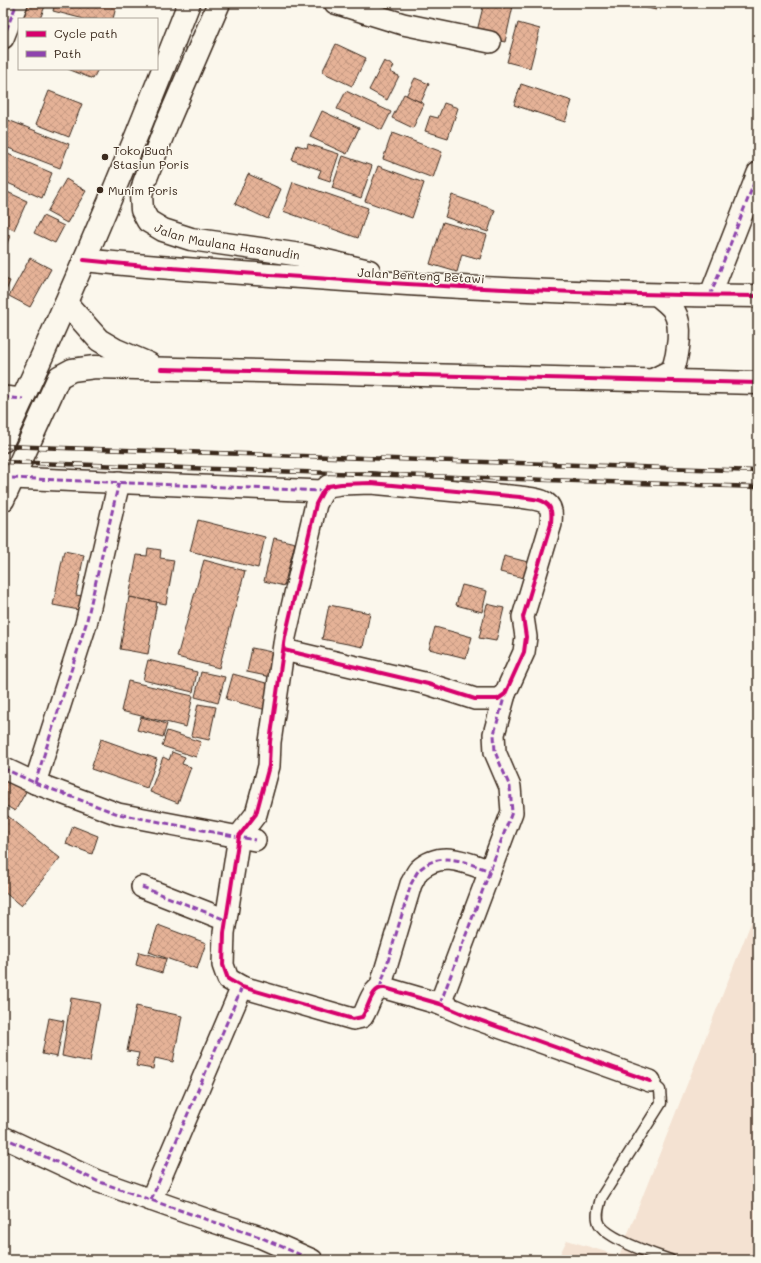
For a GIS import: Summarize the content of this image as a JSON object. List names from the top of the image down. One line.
{"streets":{"main road":["Jalan Maulana Hasanudin","Jalan Benteng Betawi"]},"crossings":[["Jalan Maulana Hasanudin","Jalan Benteng Betawi"]],"places":["Toko Buah Stasiun Poris","Munim Poris"],"legend":["Cycle path","Path"]}
